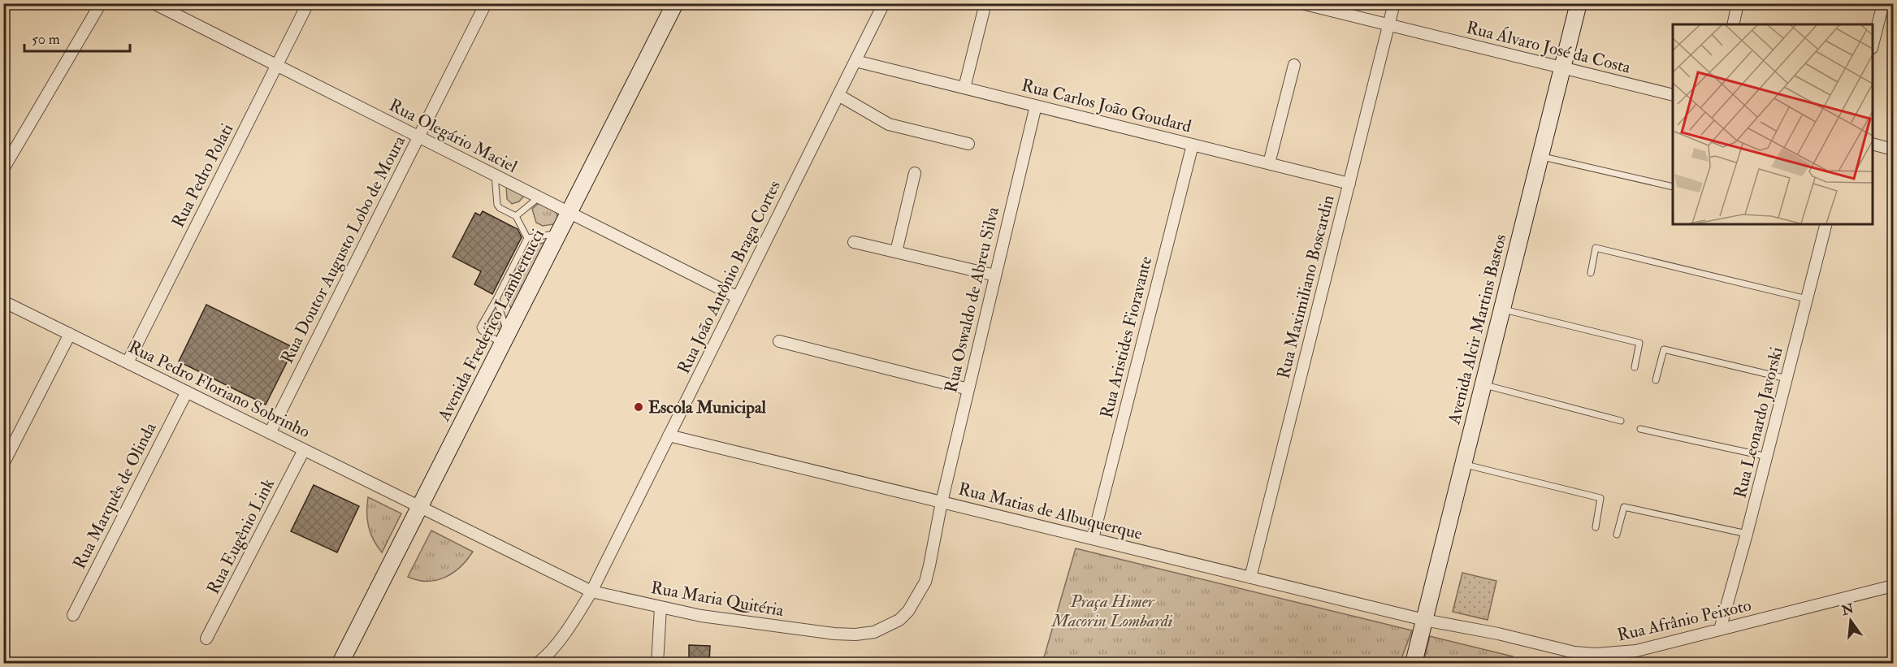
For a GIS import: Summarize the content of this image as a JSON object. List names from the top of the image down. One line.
{"streets":{"street":["Rua Álvaro José da Costa","Rua Carlos João Goudard","Rua Olegário Maciel","Rua Pedro Polati","Rua Doutor Augusto Lobo de Moura","Rua João Antônio Braga Cortes","Rua Maximiliano Boscardin","Rua Oswaldo de Abreu Silva","Avenida Frederico Lambertucci","Avenida Alcir Martins Bastos","Rua Aristides Fioravante","Rua Pedro Floriano Sobrinho","Rua Leonardo Javorski","Rua Marquês de Olinda","Rua Matias de Albuquerque","Rua Eugênio Link","Rua Maria Quitéria","Rua Afrânio Peixoto"]},"crossings":[["Rua Álvaro José da Costa","Rua Maximiliano Boscardin"],["Rua Álvaro José da Costa","Avenida Alcir Martins Bastos"],["Rua Carlos João Goudard","Rua João Antônio Braga Cortes"],["Rua Carlos João Goudard","Rua Maximiliano Boscardin"],["Rua Carlos João Goudard","Rua Oswaldo de Abreu Silva"],["Rua Carlos João Goudard","Rua Aristides Fioravante"],["Rua Olegário Maciel","Rua Pedro Polati"],["Rua Olegário Maciel","Rua Doutor Augusto Lobo de Moura"],["Rua Olegário Maciel","Rua João Antônio Braga Cortes"],["Rua Olegário Maciel","Avenida Frederico Lambertucci"],["Rua Pedro Polati","Rua Pedro Floriano Sobrinho"],["Rua Doutor Augusto Lobo de Moura","Rua Pedro Floriano Sobrinho"],["Rua João Antônio Braga Cortes","Rua Matias de Albuquerque"],["Rua João Antônio Braga Cortes","Rua Maria Quitéria"],["Rua Maximiliano Boscardin","Rua Matias de Albuquerque"],["Rua Oswaldo de Abreu Silva","Rua Matias de Albuquerque"],["Rua Oswaldo de Abreu Silva","Rua Maria Quitéria"],["Avenida Frederico Lambertucci","Rua Pedro Floriano Sobrinho"],["Avenida Frederico Lambertucci","Rua Maria Quitéria"],["Avenida Alcir Martins Bastos","Rua Matias de Albuquerque"],["Avenida Alcir Martins Bastos","Rua Afrânio Peixoto"],["Rua Aristides Fioravante","Rua Matias de Albuquerque"],["Rua Pedro Floriano Sobrinho","Rua Marquês de Olinda"],["Rua Pedro Floriano Sobrinho","Rua Eugênio Link"],["Rua Pedro Floriano Sobrinho","Rua Maria Quitéria"],["Rua Leonardo Javorski","Rua Afrânio Peixoto"],["Rua Matias de Albuquerque","Rua Maria Quitéria"],["Rua Matias de Albuquerque","Rua Afrânio Peixoto"]],"parks":["Praça Himer Macorin Lombardi"],"places":["Escola Municipal"],"scale_bar":"50 m","north":"top"}
